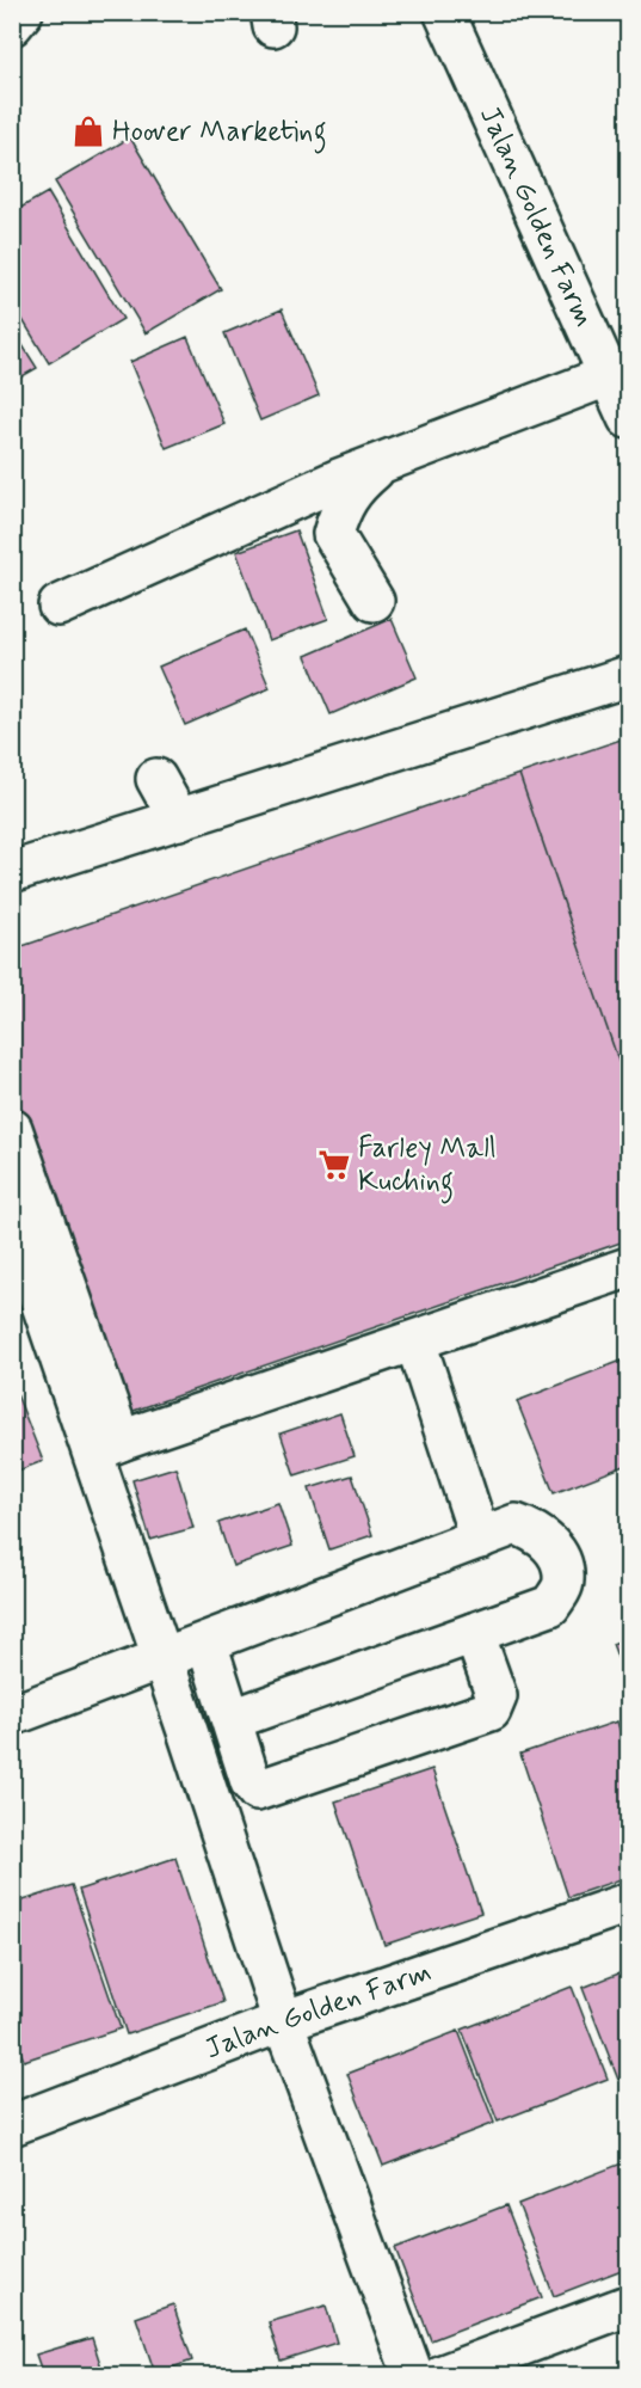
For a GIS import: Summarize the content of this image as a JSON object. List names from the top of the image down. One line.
{"streets":{"main road":["Jalan Golden Farm"]},"places":{"shop":["Hoover Marketing"],"supermarket":["Farley Mall Kuching"]}}
